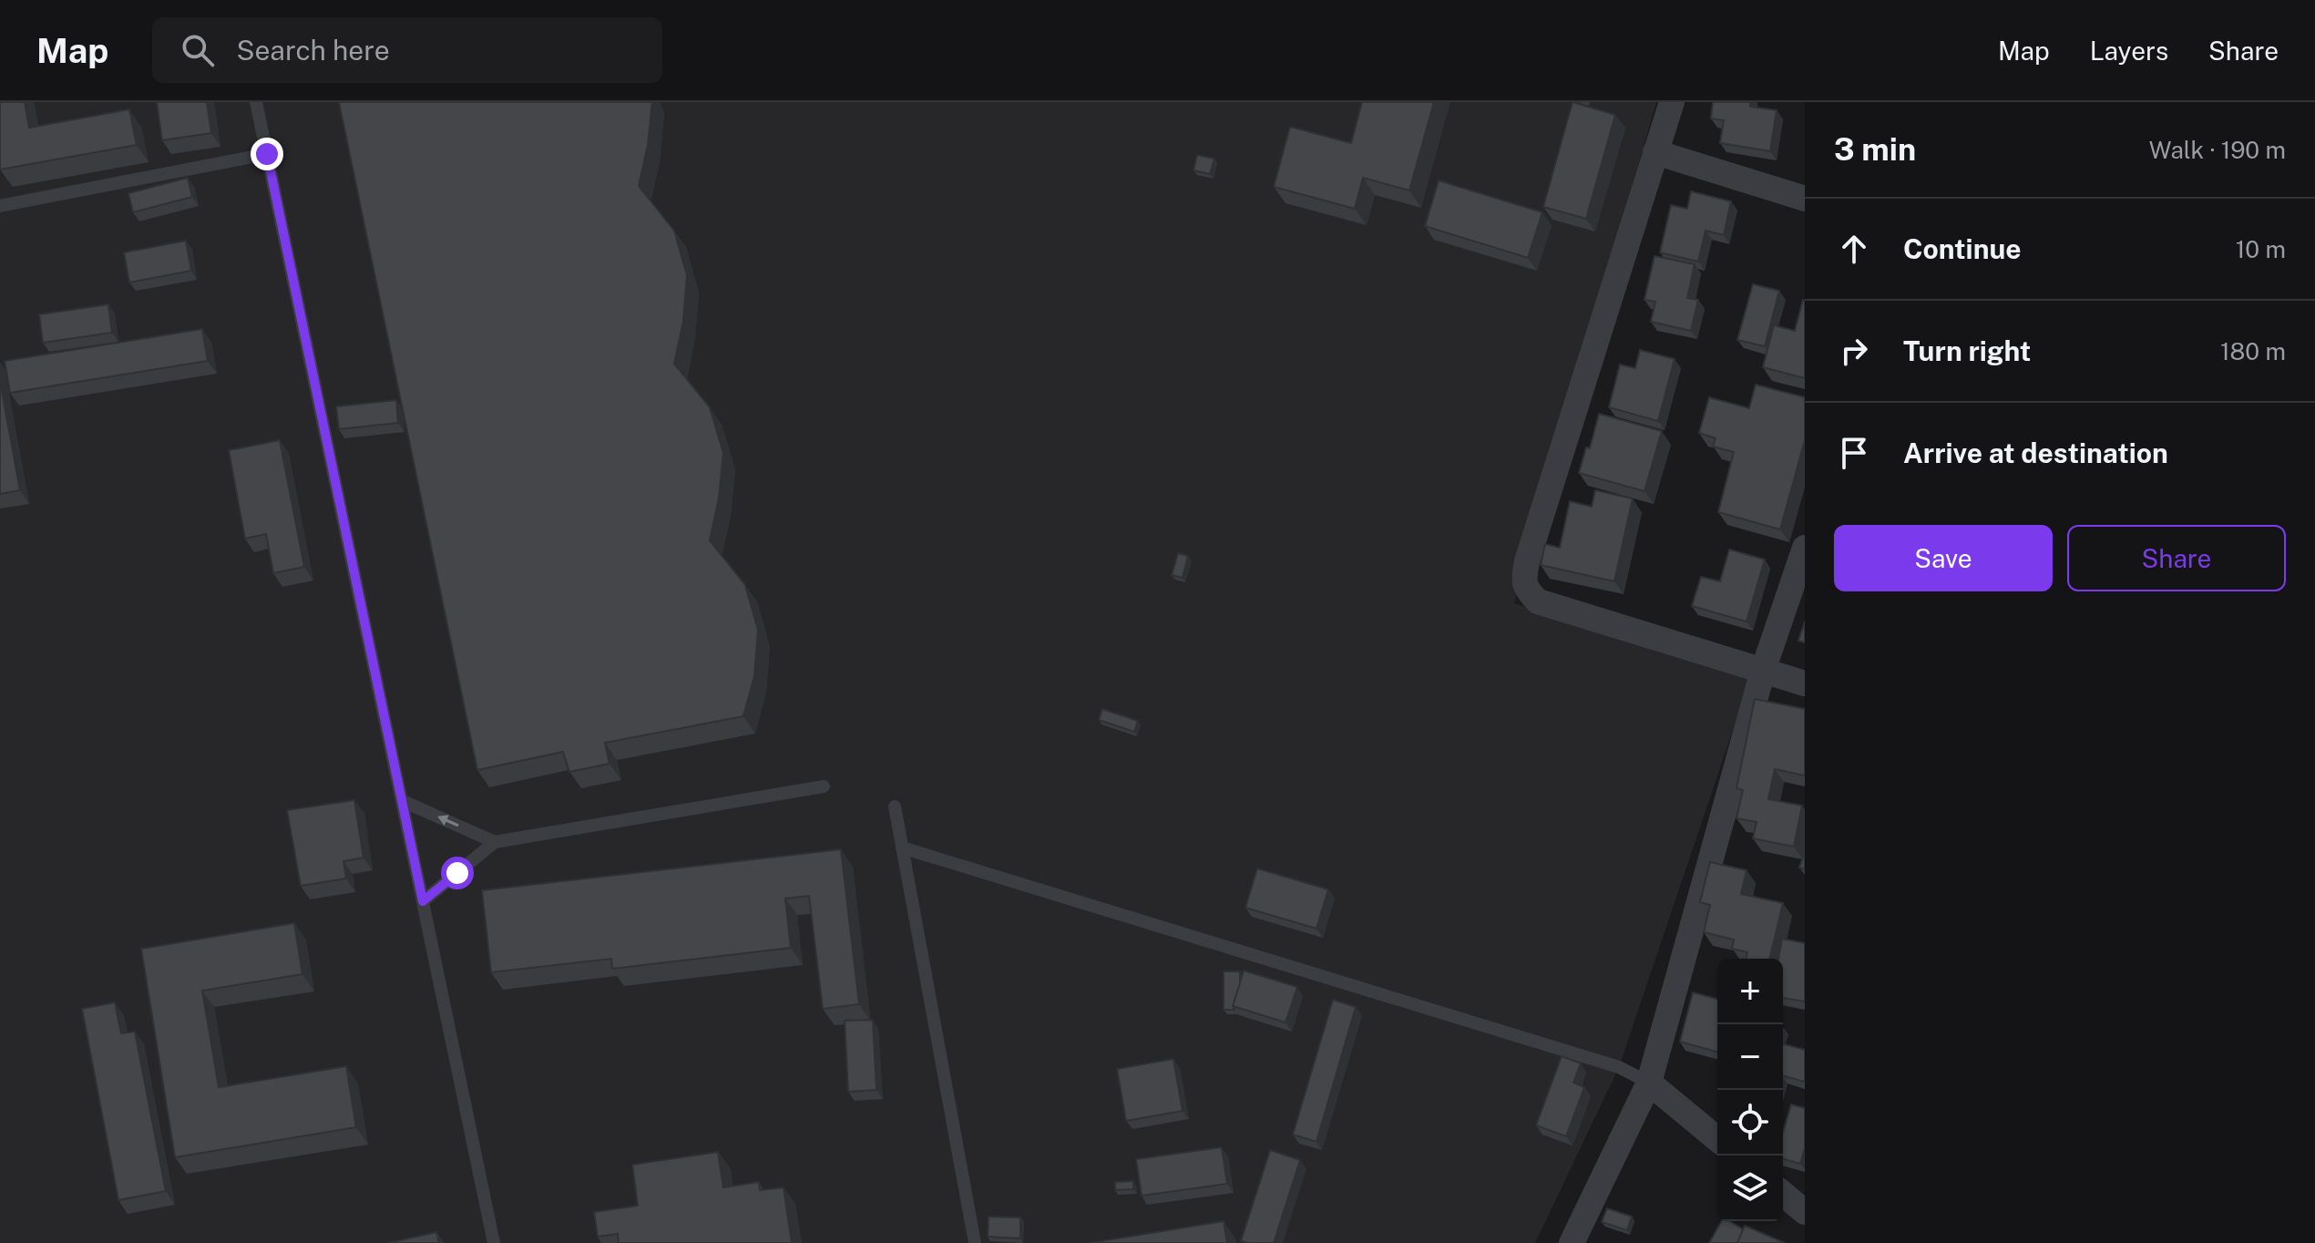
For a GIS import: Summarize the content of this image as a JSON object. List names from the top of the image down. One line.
{"page":{"header":"Map","search":"Search here","nav":["Map","Layers","Share"],"heading":["3 min","Walk · 190 m"],"list":[["Continue","10 m"],["Turn right","180 m"],"Arrive at destination"],"buttons":["Save","Share"],"map_buttons":["+","−"]}}
